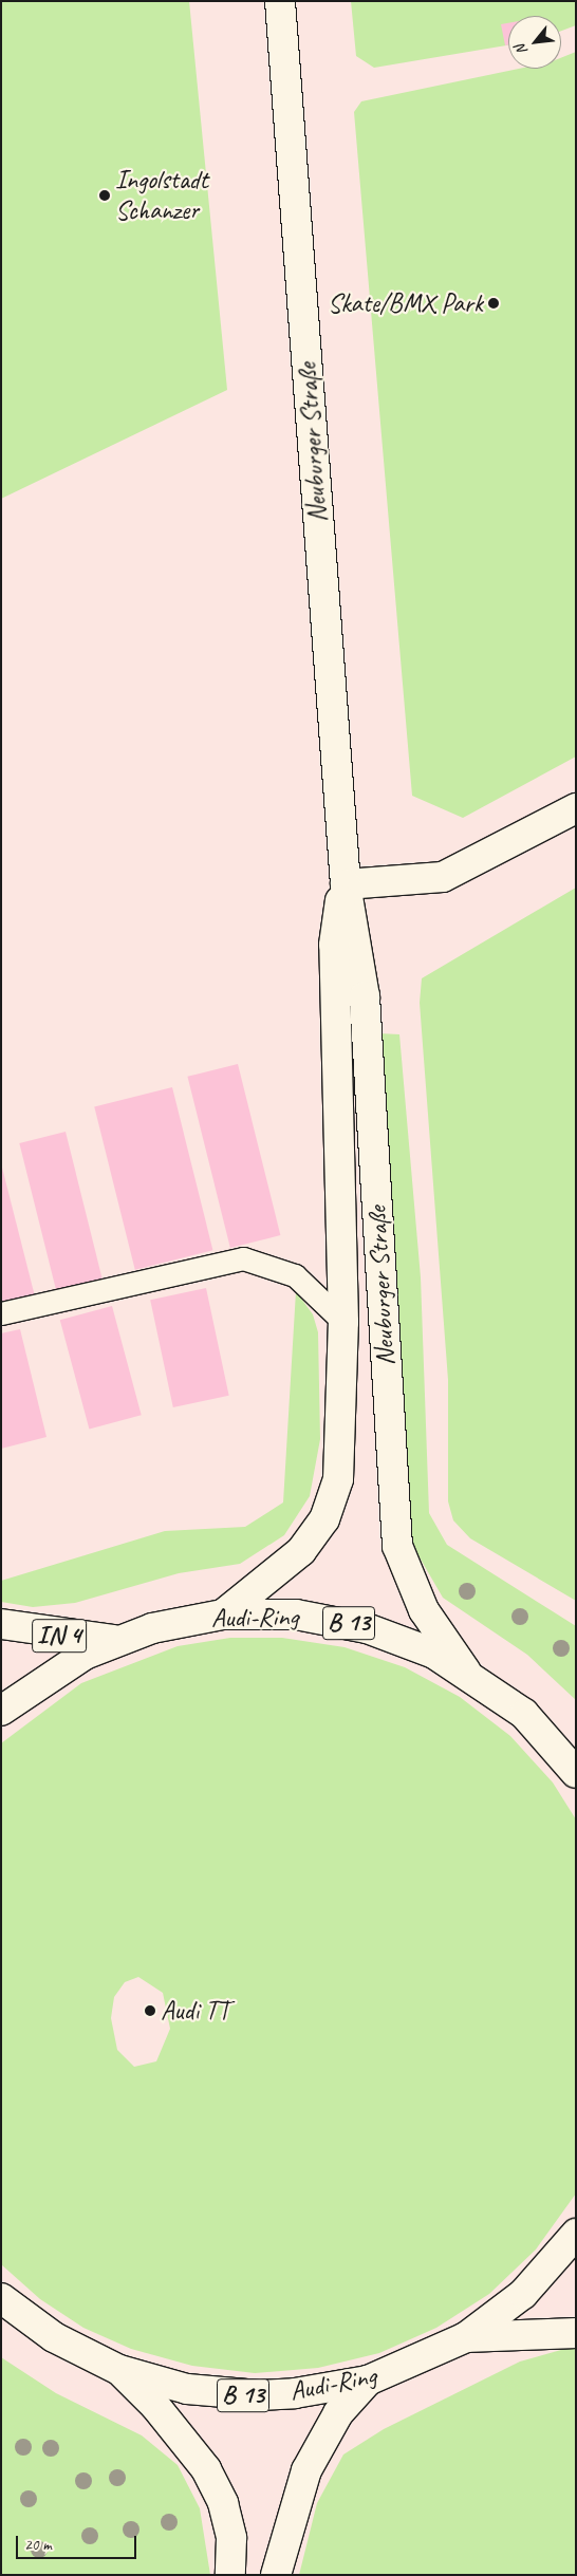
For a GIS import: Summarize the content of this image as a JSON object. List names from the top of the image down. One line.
{"streets":{"main road":["Neuburger Straße","Audi-Ring","B 13","IN 4"]},"crossings":[["Neuburger Straße","Audi-Ring"],["Audi-Ring","B 13"],["Audi-Ring","IN 4"]],"places":["Ingolstadt Schanzer","Skate/BMX Park","Audi TT"],"scale_bar":"20 m","north":"bottom left"}
